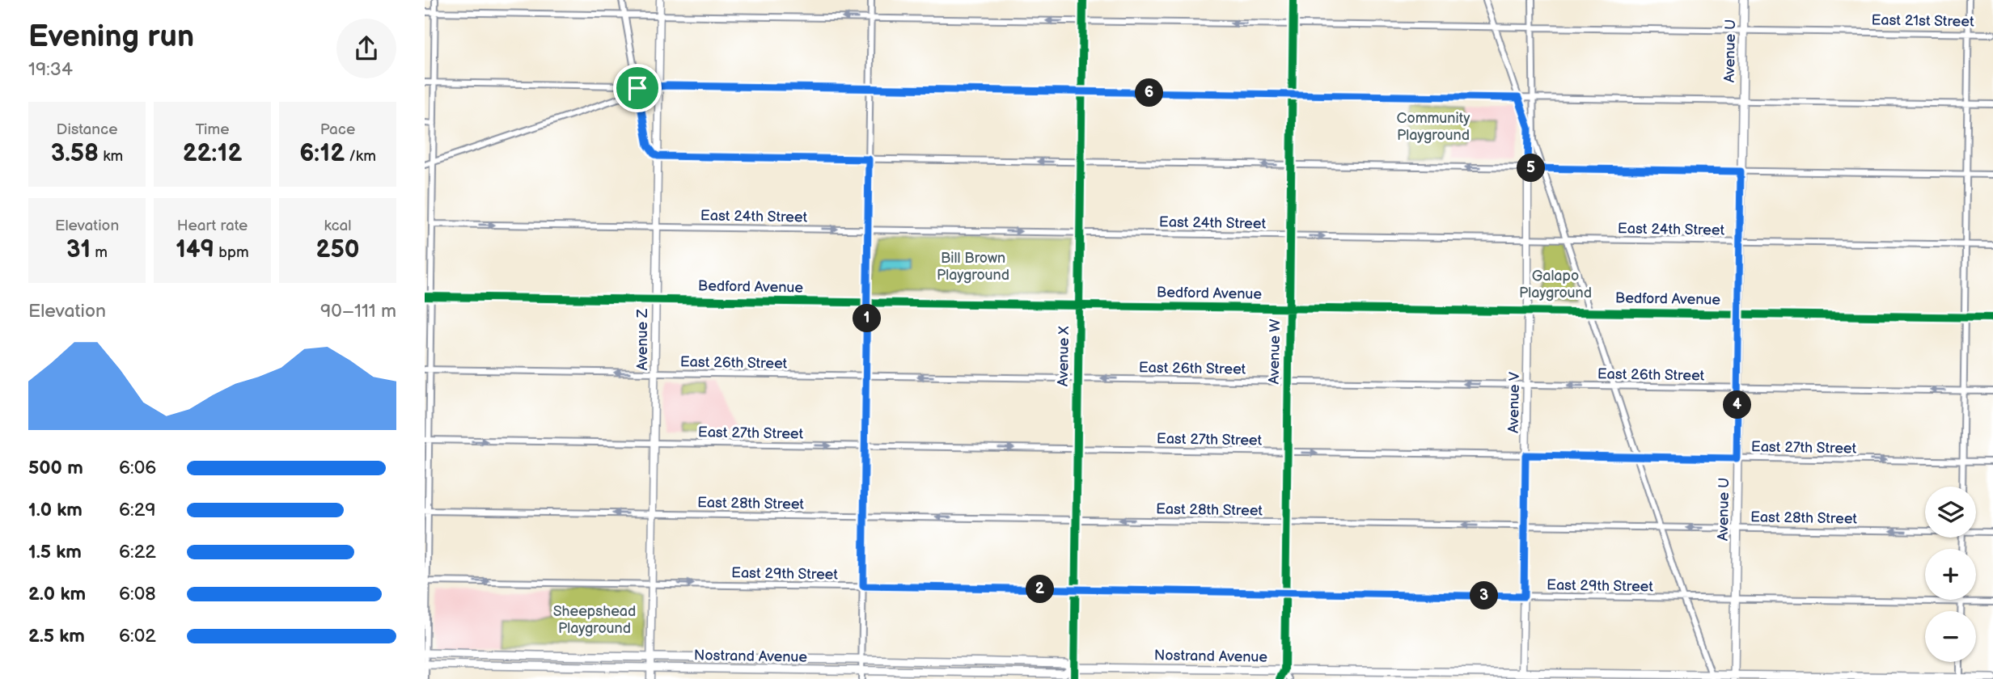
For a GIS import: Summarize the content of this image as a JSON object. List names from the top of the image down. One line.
{"streets":{"main road":["Avenue U","Bedford Avenue","Nostrand Avenue"],"street":["East 21st Street","East 24th Street","Avenue Z","Avenue W","Avenue X","East 26th Street","Avenue V","East 27th Street","East 28th Street","East 29th Street"]},"crossings":[["East 21st Street","Avenue U"],["East 21st Street","Avenue Z"],["East 21st Street","Avenue W"],["East 21st Street","Avenue X"],["Avenue U","East 24th Street"],["Avenue U","Bedford Avenue"],["Avenue U","East 26th Street"],["Avenue U","East 27th Street"],["Avenue U","East 28th Street"],["Avenue U","East 29th Street"],["Avenue U","Nostrand Avenue"],["East 24th Street","Avenue Z"],["East 24th Street","Avenue W"],["East 24th Street","Avenue X"],["East 24th Street","Avenue V"],["Bedford Avenue","Avenue Z"],["Bedford Avenue","Avenue W"],["Bedford Avenue","Avenue X"],["Bedford Avenue","Avenue V"],["Avenue Z","East 26th Street"],["Avenue Z","East 27th Street"],["Avenue Z","East 28th Street"],["Avenue Z","East 29th Street"],["Avenue Z","Nostrand Avenue"],["Avenue W","East 26th Street"],["Avenue W","East 27th Street"],["Avenue W","East 28th Street"],["Avenue W","East 29th Street"],["Avenue W","Nostrand Avenue"],["Avenue X","East 26th Street"],["Avenue X","East 27th Street"],["Avenue X","East 28th Street"],["Avenue X","East 29th Street"],["Avenue X","Nostrand Avenue"],["East 26th Street","Avenue V"],["Avenue V","East 27th Street"],["Avenue V","East 28th Street"],["Avenue V","East 29th Street"],["Avenue V","Nostrand Avenue"]],"one_way":["East 21st Street","East 24th Street","East 26th Street","East 27th Street","East 28th Street"],"parks":["Community Playground","Bill Brown Playground","Galapo Playground","Sheepshead Playground"],"page":{"heading":["Evening run","19:34"],"pins":["6","5","1","4","2","3"],"stats":[["Distance","3.58 km"],["Time","22:12"],["Pace","6:12 /km"],["Elevation","31 m"],["Heart rate","149 bpm"],["kcal","250"]],"chart":["Elevation","90–111 m"],"list":[{"name":"500 m","note":"6:06"},{"name":"1.0 km","note":"6:29"},{"name":"1.5 km","note":"6:22"},{"name":"2.0 km","note":"6:08"},{"name":"2.5 km","note":"6:02"}],"map_buttons":["+","−"]}}
